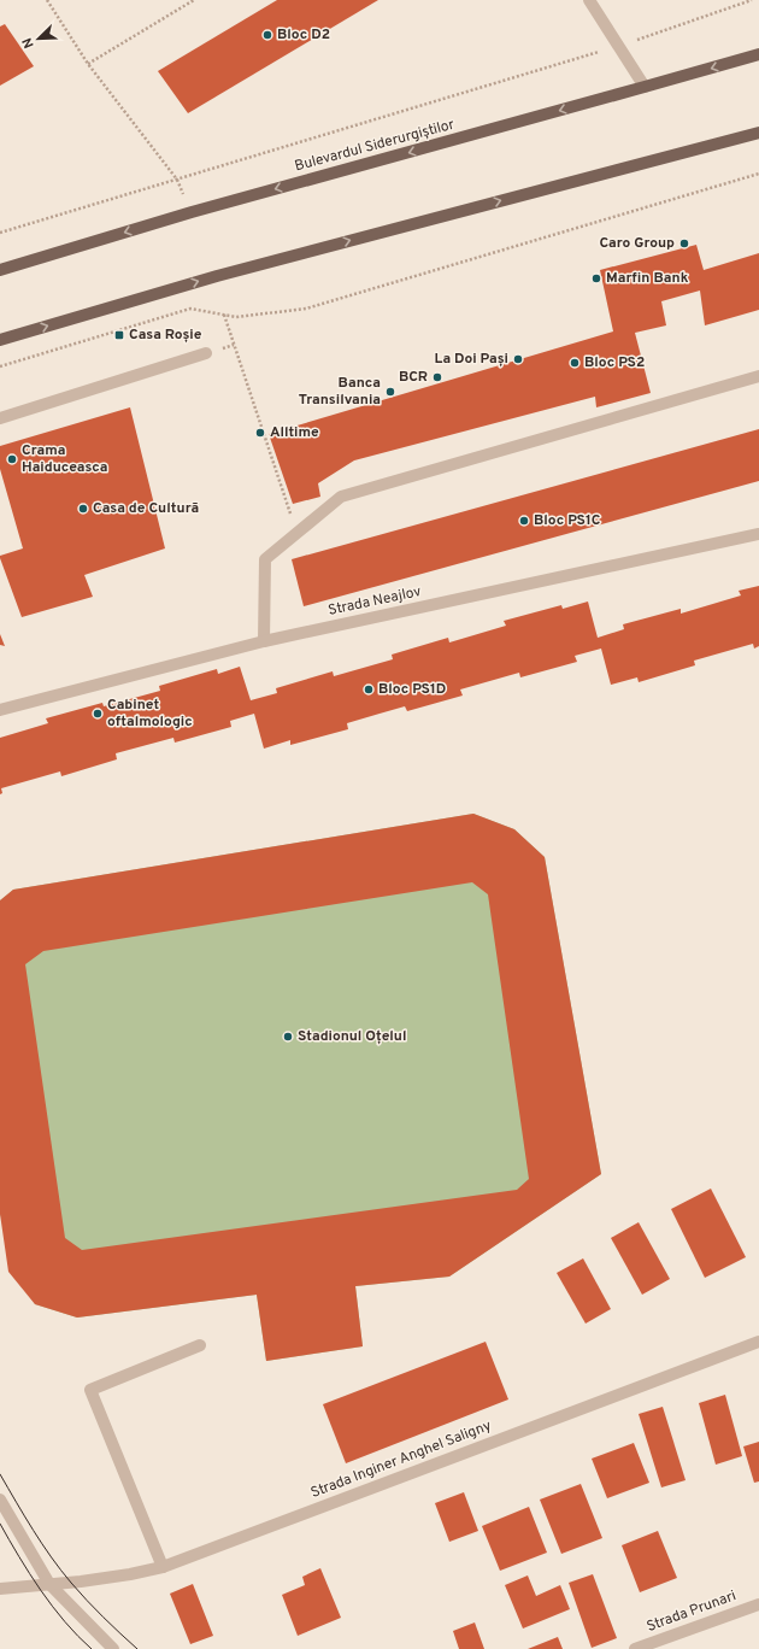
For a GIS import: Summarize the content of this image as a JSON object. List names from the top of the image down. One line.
{"streets":{"main road":["Bulevardul Siderurgiștilor"],"street":["Strada Neajlov","Strada Inginer Anghel Saligny","Strada Prunari"]},"places":{"other":["Bloc D2","Caro Group","Marfin Bank","La Doi Pași","Bloc PS2","BCR","Banca Transilvania","Alltime","Crama Haiduceasca","Casa de Cultură","Bloc PS1C","Bloc PS1D","Cabinet oftalmologic","Stadionul Oțelul"],"transit":["Casa Roșie"]},"north":"bottom left"}
